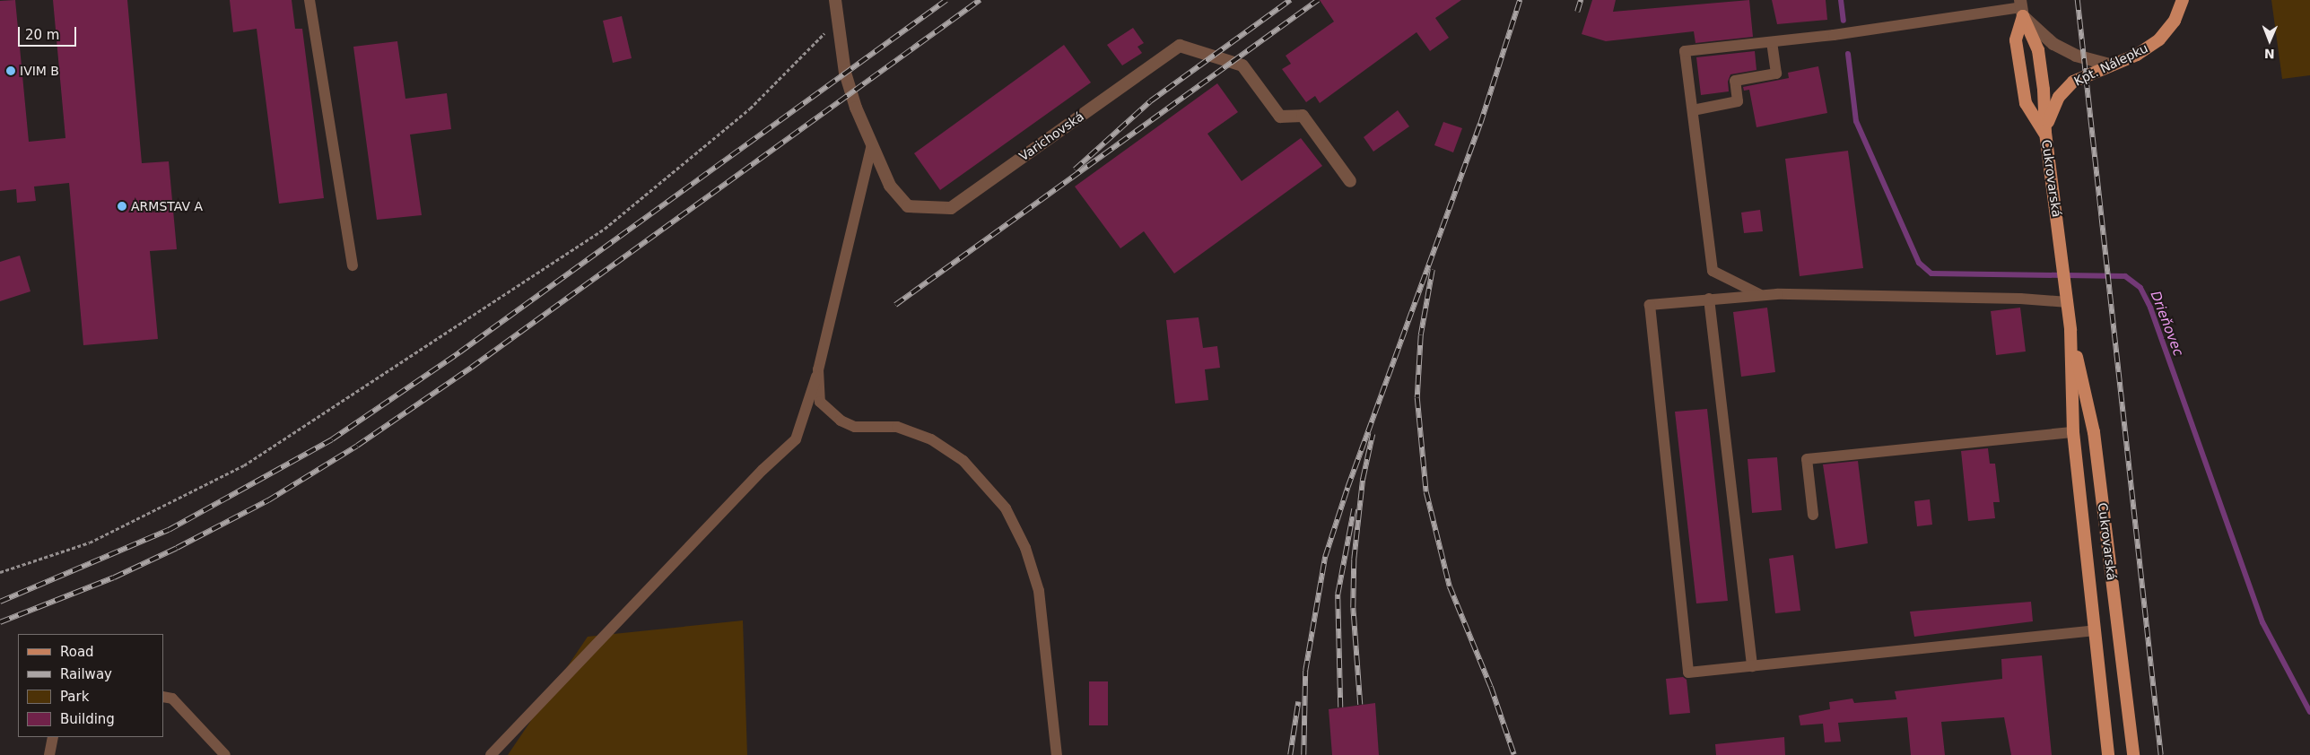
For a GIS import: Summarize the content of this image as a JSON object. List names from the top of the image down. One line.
{"streets":{"main road":["Kpt. Nálepku","Cukrovarská"],"street":["Varichovská"]},"crossings":[["Kpt. Nálepku","Cukrovarská"]],"water":["Drieňovec"],"places":["IVIM B","ARMSTAV A"],"legend":["Road","Railway","Park","Building"],"scale_bar":"20 m","north":"bottom"}
